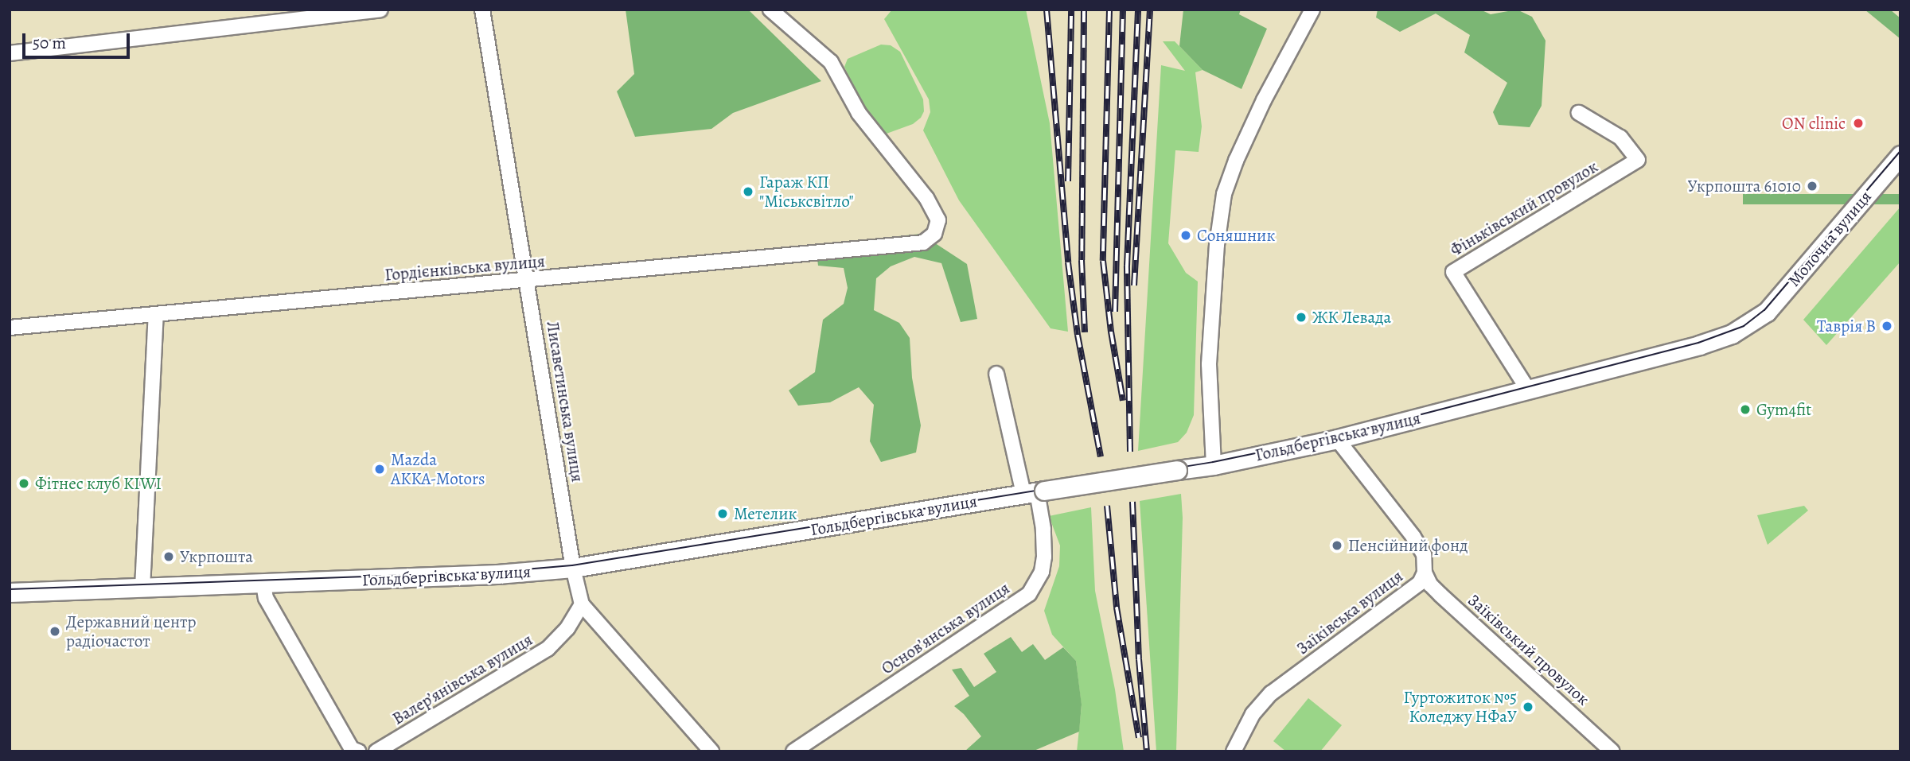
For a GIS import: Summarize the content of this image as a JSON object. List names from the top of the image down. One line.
{"streets":{"main road":["Молочна вулиця","Гольдбергівська вулиця"],"street":["Фіньківський провулок","Гордієнківська вулиця","Лисаветинська вулиця","Заїківська вулиця","Основ’янська вулиця","Заїківський провулок","Валер’янівська вулиця"]},"crossings":[["Фіньківський провулок","Гольдбергівська вулиця"],["Молочна вулиця","Гольдбергівська вулиця"],["Гордієнківська вулиця","Лисаветинська вулиця"],["Лисаветинська вулиця","Гольдбергівська вулиця"],["Лисаветинська вулиця","Валер’янівська вулиця"],["Гольдбергівська вулиця","Заїківська вулиця"],["Гольдбергівська вулиця","Основ’янська вулиця"],["Заїківська вулиця","Заїківський провулок"]],"places":["ON clinic","Укрпошта 61010","Гараж КП \"Міськсвітло\"","Соняшник","ЖК Левада","Таврія В","Gym4fit","Mazda AKKA-Motors","Фітнес клуб KIWI","Метелик","Пенсійний фонд","Укрпошта","Державний центр радіочастот","Гуртожиток №5 Коледжу НФаУ"],"scale_bar":"50 m"}
